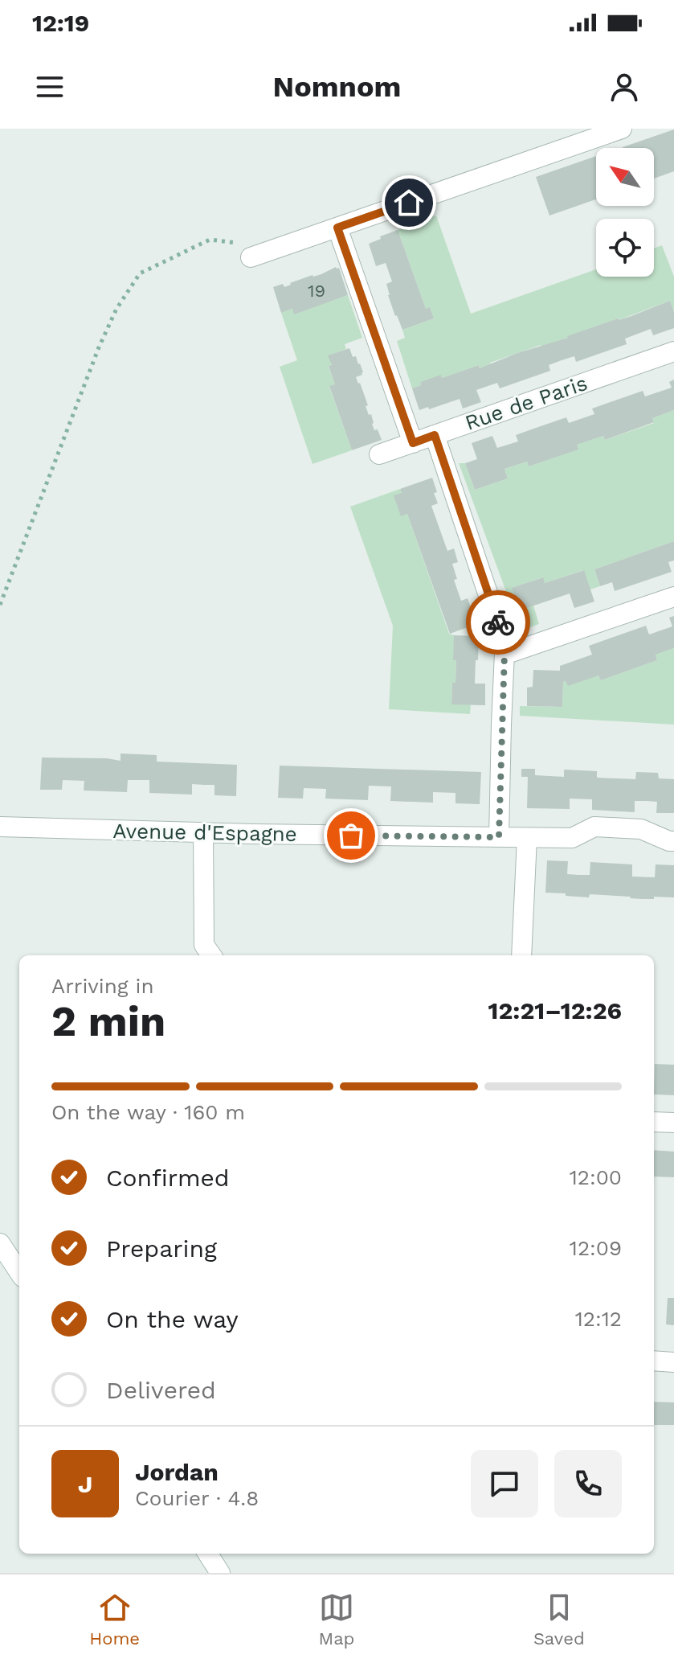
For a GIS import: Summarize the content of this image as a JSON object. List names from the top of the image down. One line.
{"streets":{"street":["Rue de Paris","Avenue d'Espagne"]},"house_numbers":["19"],"north":"top left","page":{"status":"12:19","header":"Nomnom","heading":["2 min","Arriving in","12:21–12:26"],"panel":["Jordan","Courier · 4.8"],"bar":"On the way · 160 m","list":[["Confirmed","12:00"],["Preparing","12:09"],["On the way","12:12"],"Delivered"],"round":"J","tabs":["Home","Map","Saved"]}}
